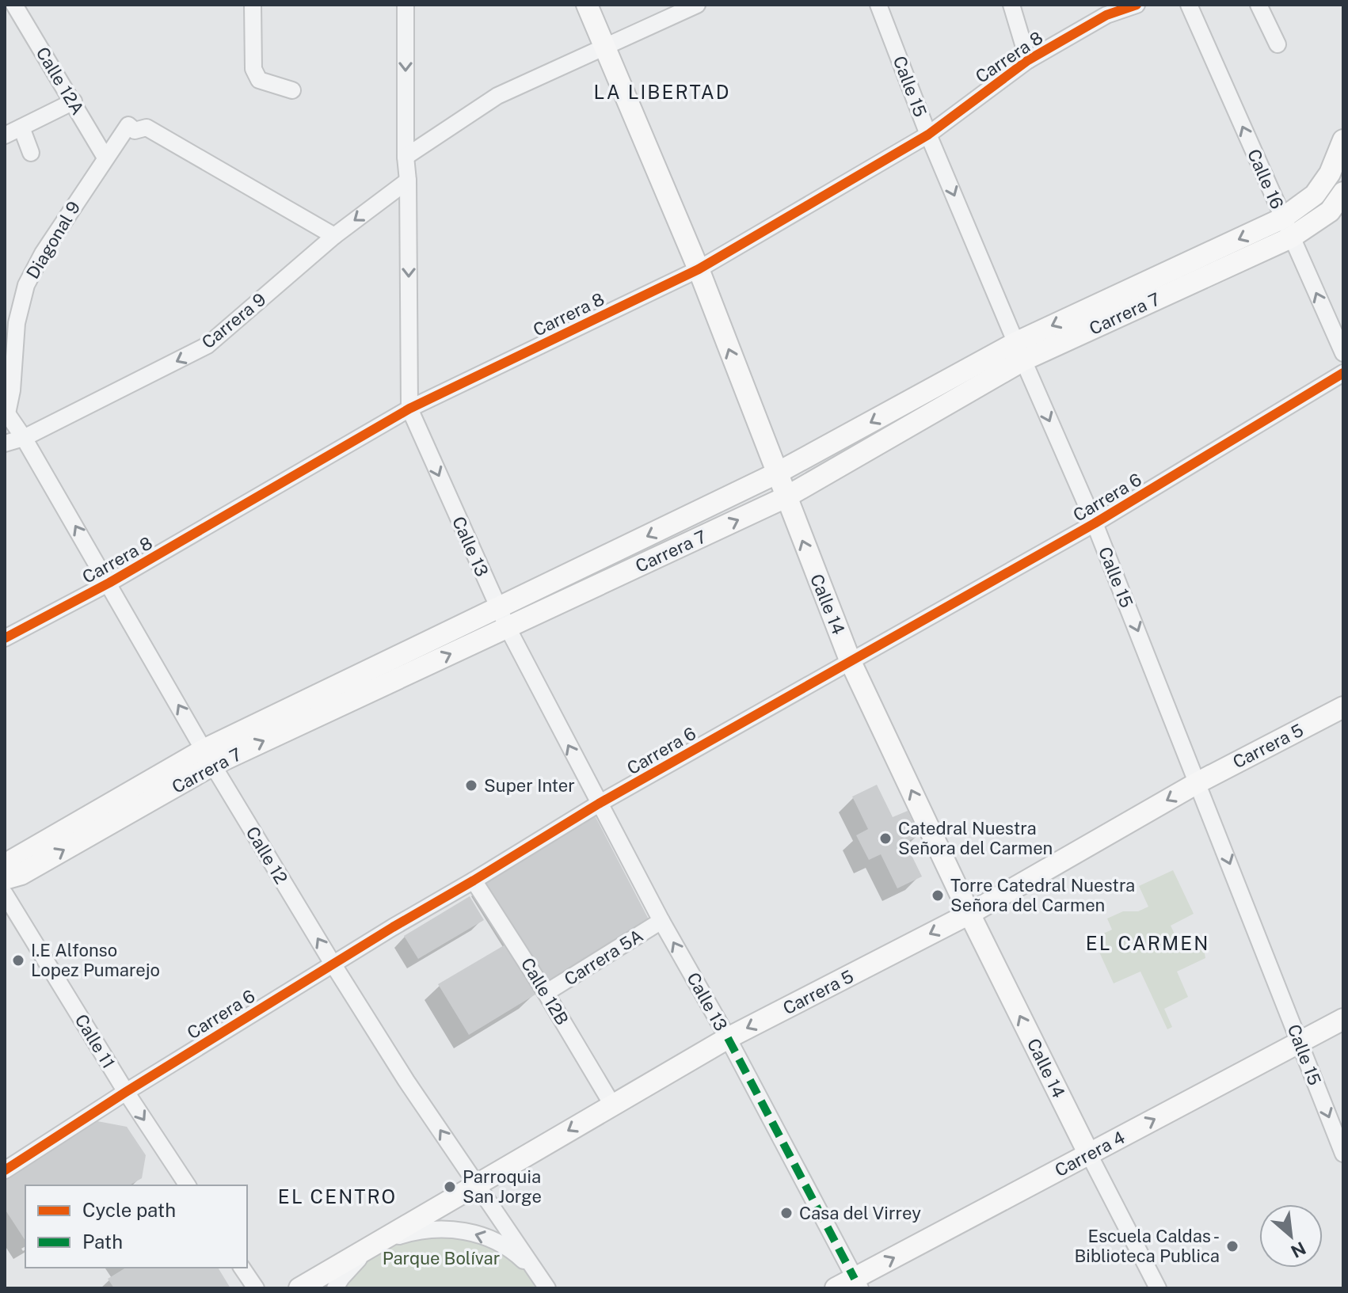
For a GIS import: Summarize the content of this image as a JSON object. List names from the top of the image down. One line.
{"streets":{"main road":["Carrera 7","Calle 14","Carrera 5","Carrera 4"],"street":["Carrera 8","Calle 12A","Calle 15","Calle 16","Diagonal 9","Carrera 9","Carrera 6","Calle 13","Calle 12","Carrera 5A","Calle 12B","Calle 11"]},"crossings":[["Carrera 8","Calle 15"],["Carrera 8","Calle 13"],["Carrera 8","Calle 14"],["Carrera 8","Calle 12"],["Calle 12A","Diagonal 9"],["Calle 15","Carrera 7"],["Calle 15","Carrera 6"],["Calle 15","Carrera 5"],["Calle 15","Carrera 4"],["Calle 16","Carrera 7"],["Diagonal 9","Carrera 9"],["Diagonal 9","Calle 12"],["Carrera 7","Calle 13"],["Carrera 7","Calle 14"],["Carrera 7","Calle 12"],["Carrera 9","Calle 13"],["Carrera 9","Calle 12"],["Carrera 6","Calle 13"],["Carrera 6","Calle 14"],["Carrera 6","Calle 12"],["Carrera 6","Calle 12B"],["Carrera 6","Calle 11"],["Calle 13","Carrera 5"],["Calle 13","Carrera 5A"],["Calle 13","Carrera 4"],["Calle 14","Carrera 5"],["Calle 14","Carrera 4"],["Carrera 5","Calle 12"],["Carrera 5","Calle 12B"],["Carrera 5A","Calle 12B"]],"one_way":["Calle 15","Calle 16","Carrera 9","Calle 14","Carrera 5","Calle 12","Carrera 4"],"districts":["LA LIBERTAD","EL CARMEN","EL CENTRO"],"parks":["Parque Bolívar"],"places":["Super Inter","Catedral Nuestra Señora del Carmen","Torre Catedral Nuestra Señora del Carmen","I.E Alfonso Lopez Pumarejo","Parroquia San Jorge","Casa del Virrey","Escuela Caldas - Biblioteca Publica"],"legend":["Cycle path","Path"],"north":"bottom right"}
